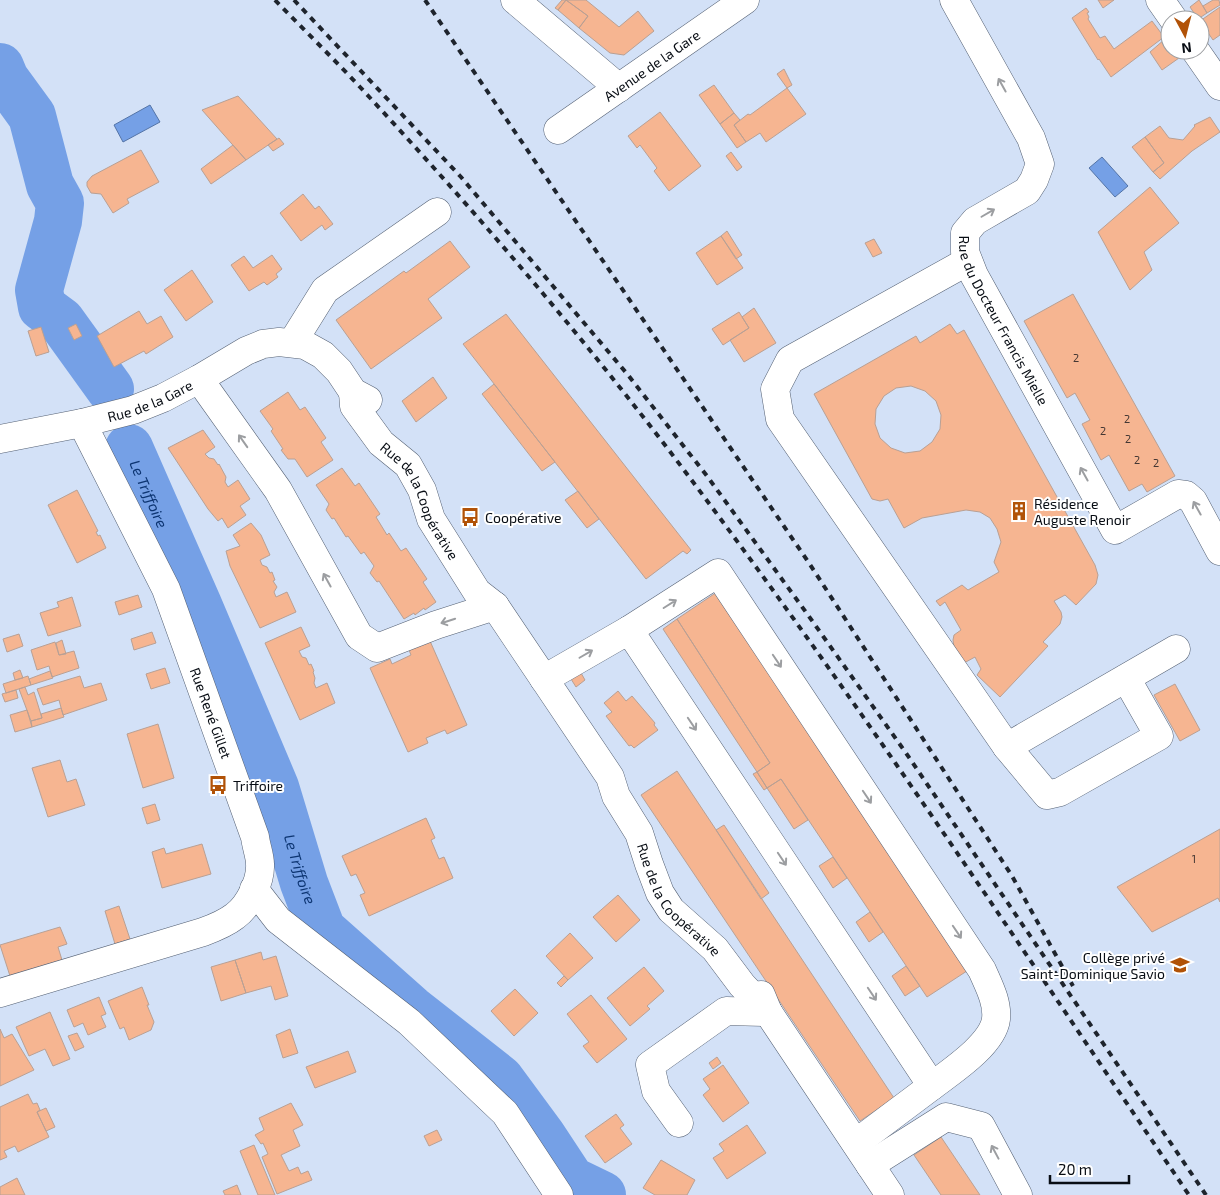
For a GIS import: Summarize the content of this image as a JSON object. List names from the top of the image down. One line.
{"streets":{"street":["Avenue de la Gare","Rue du Docteur Francis Mielle","Rue de la Gare","Rue de la Coopérative","Rue René Gillet"]},"crossings":[["Rue de la Gare","Rue de la Coopérative"],["Rue de la Gare","Rue René Gillet"]],"water":["Le Triffoire"],"places":{"building":["Résidence Auguste Renoir"],"bus stop":["Coopérative","Triffoire"],"school or university":["Collège privé Saint-Dominique Savio"]},"house_numbers":["2","2","2","2","2","2","1"],"scale_bar":"20 m","north":"bottom"}
